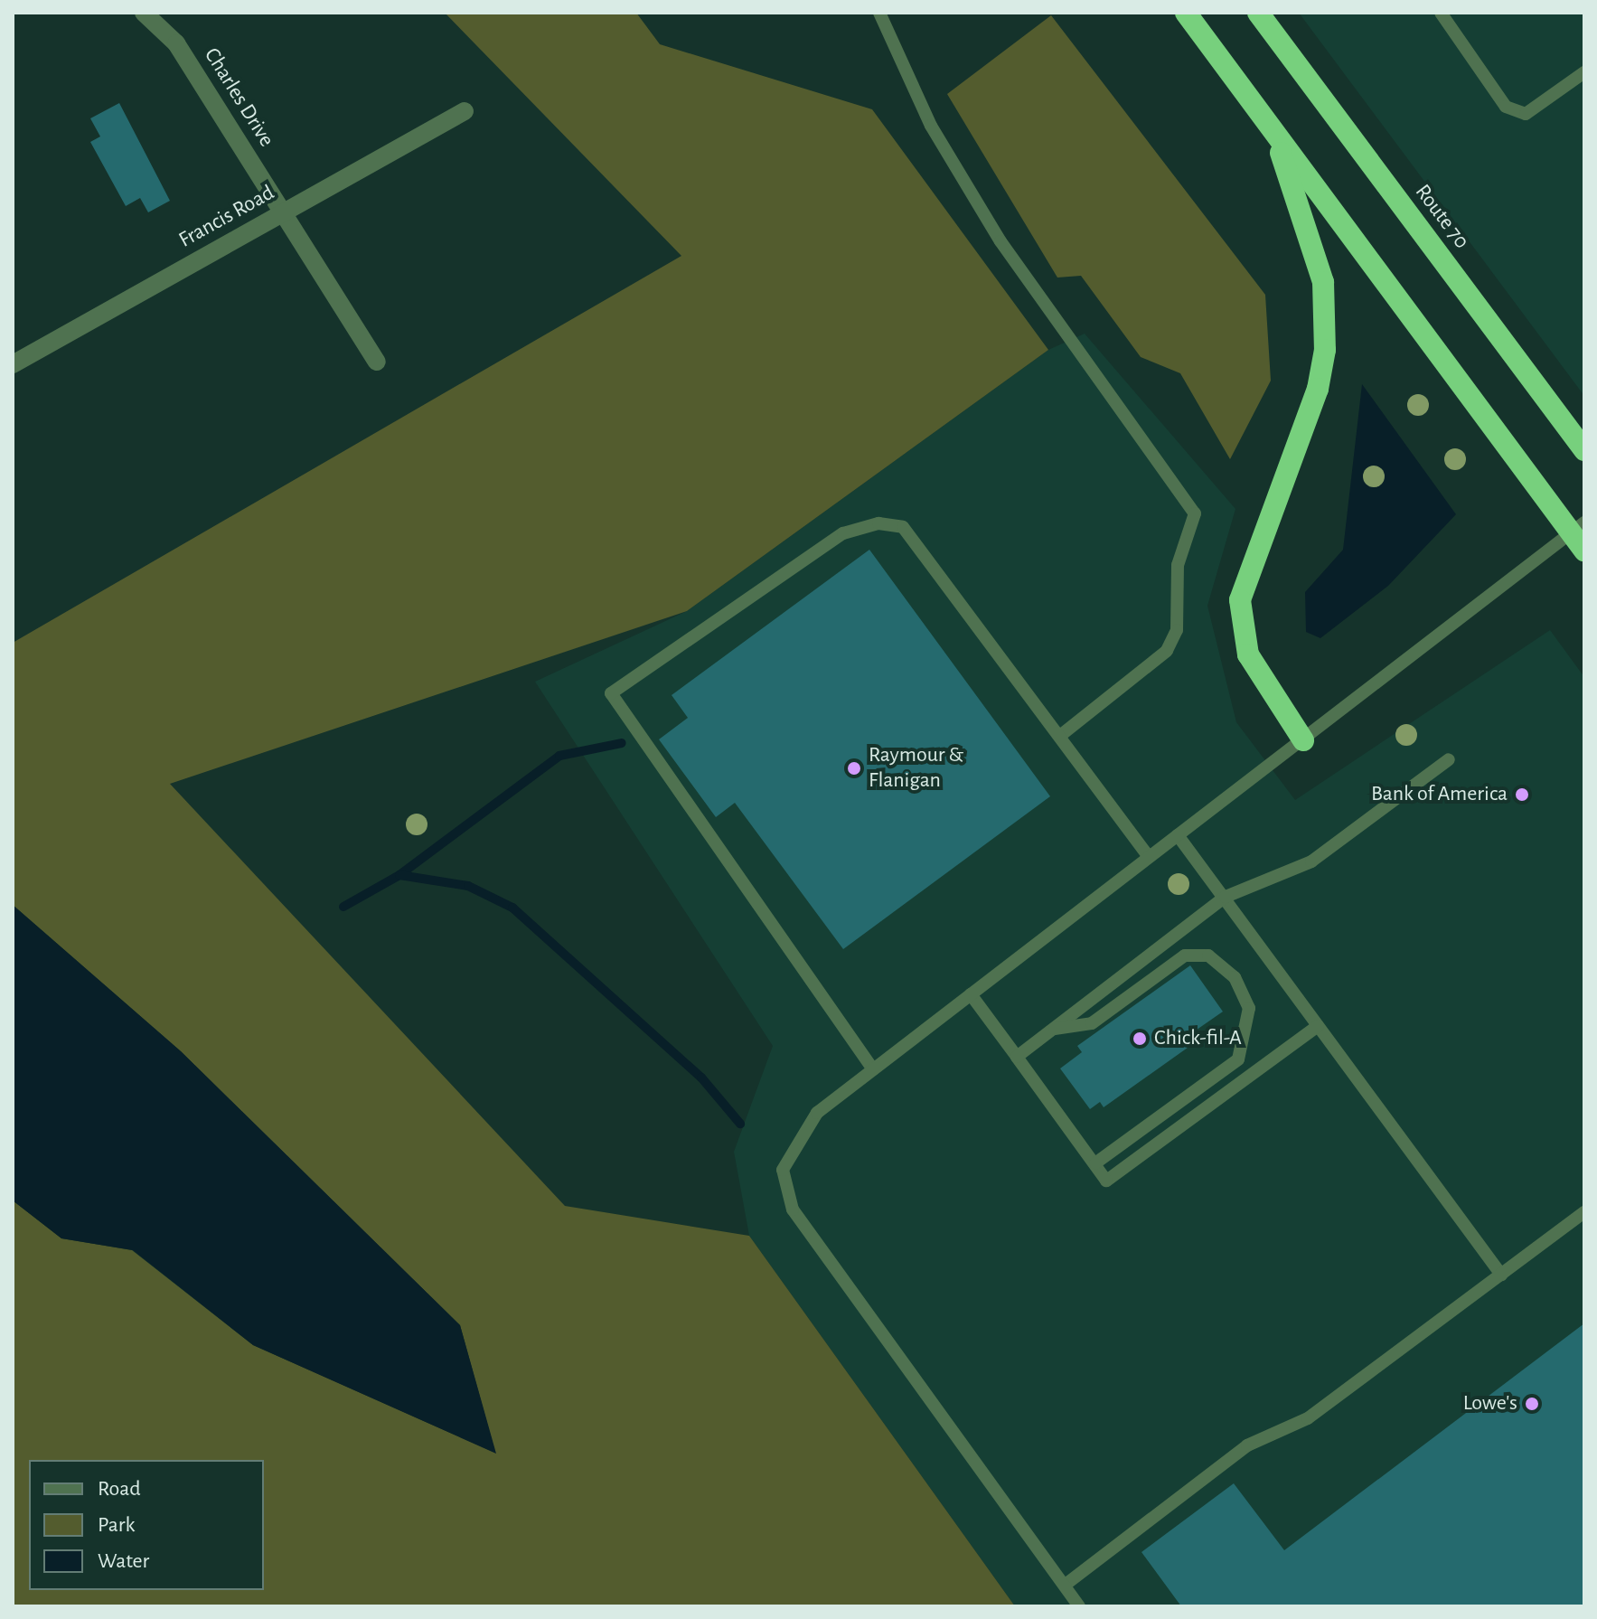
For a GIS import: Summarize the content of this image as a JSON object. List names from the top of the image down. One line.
{"streets":{"highway":["Route 70"],"street":["Charles Drive","Francis Road"]},"crossings":[["Charles Drive","Francis Road"]],"places":["Raymour & Flanigan","Bank of America","Chick-fil-A","Lowe's"],"legend":["Road","Park","Water"]}
